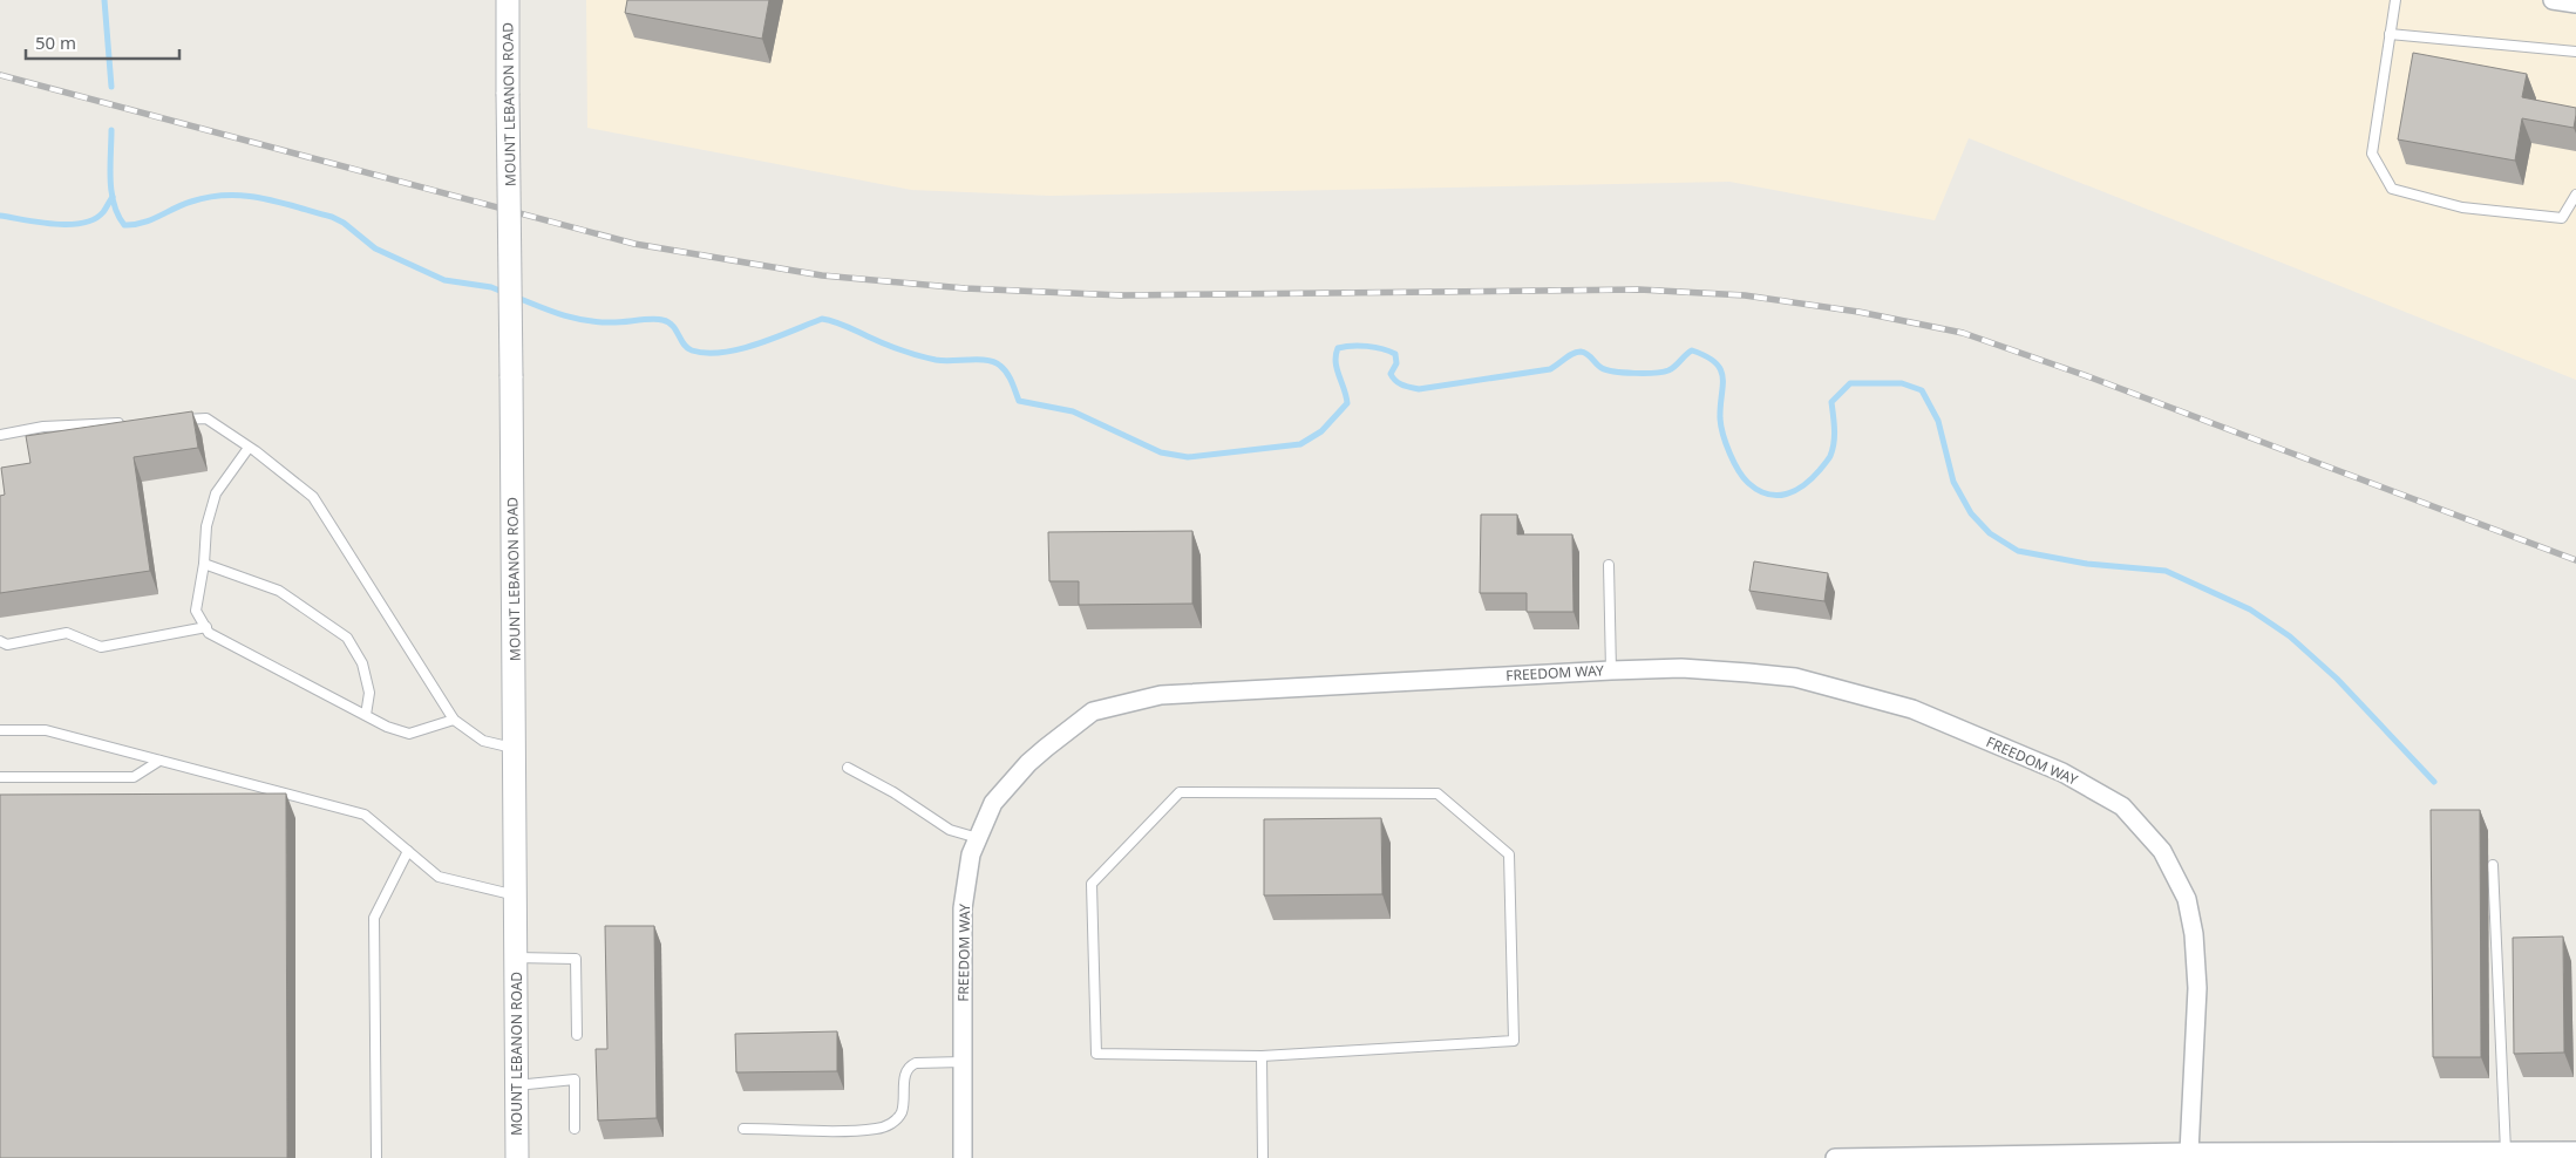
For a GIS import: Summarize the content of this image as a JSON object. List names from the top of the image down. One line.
{"streets":{"street":["MOUNT LEBANON ROAD","FREEDOM WAY"]},"scale_bar":"50 m"}
